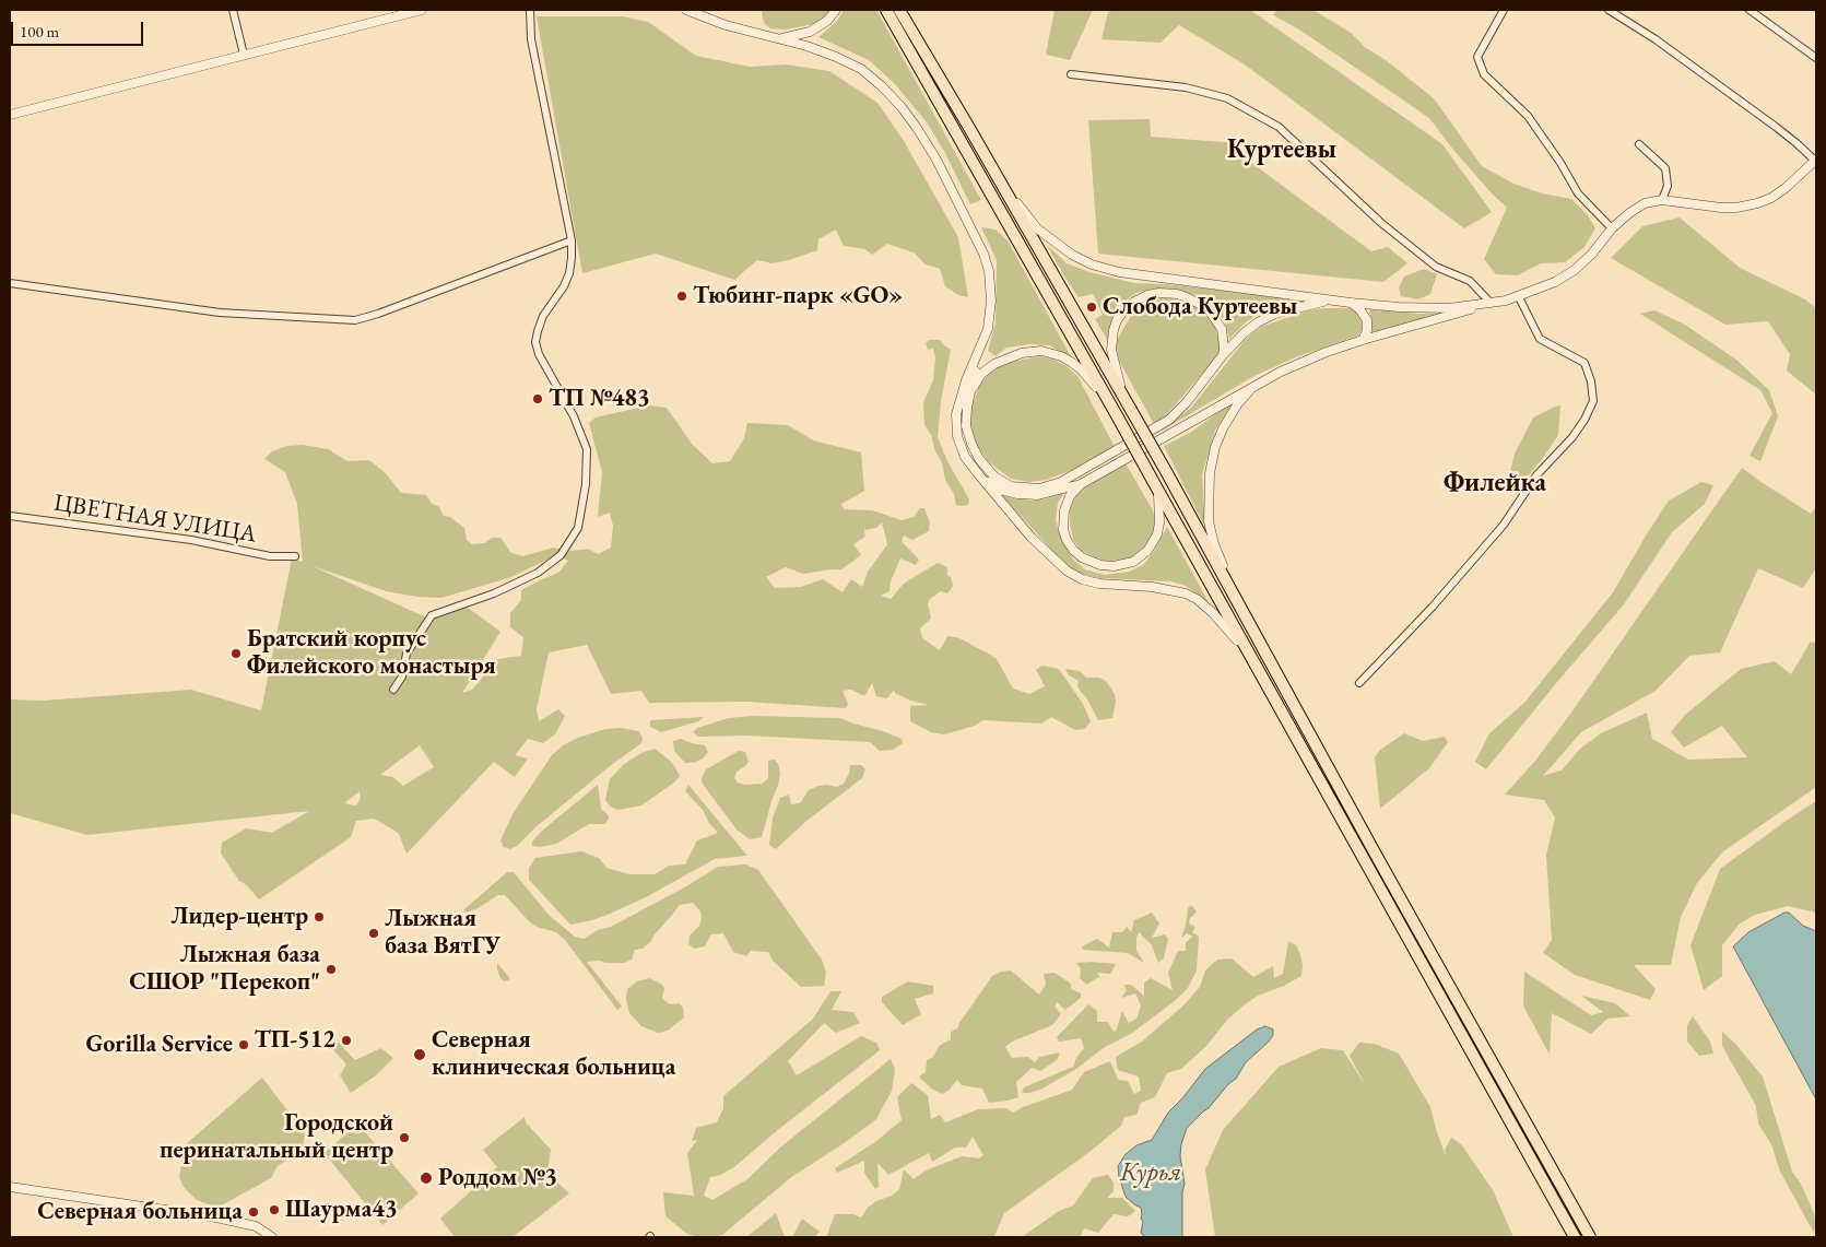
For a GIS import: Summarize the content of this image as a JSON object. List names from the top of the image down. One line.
{"streets":{"street":["ЦВЕТНАЯ УЛИЦА"]},"districts":["Куртеевы","Филейка"],"water":["Курья"],"places":["Тюбинг-парк «GO»","Слобода Куртеевы","ТП №483","Братский корпус Филейского монастыря","Лидер-центр","Лыжная база ВятГУ","Лыжная база СШОР \"Перекоп\"","ТП-512","Gorilla Service","Северная клиническая больница","Городской перинатальный центр","Роддом №3","Шаурма43","Северная больница"],"scale_bar":"100 m"}
